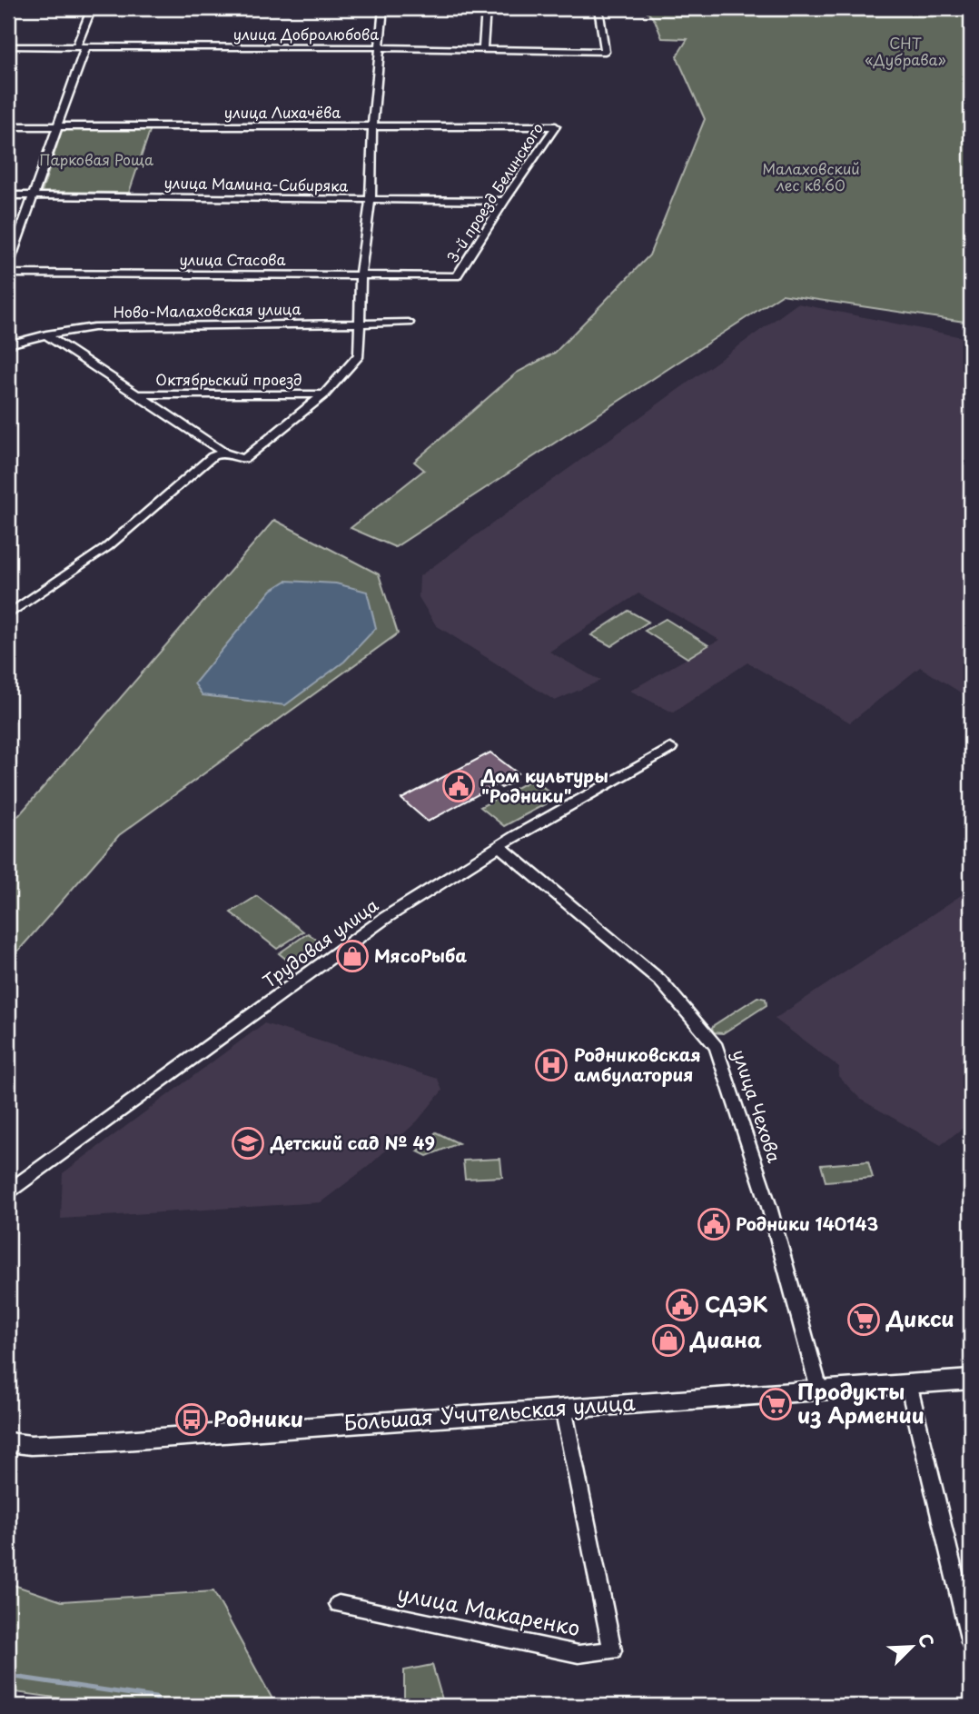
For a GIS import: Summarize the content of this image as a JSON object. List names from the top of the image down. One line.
{"streets":{"main road":["Большая Учительская улица"],"street":["улица Добролюбова","улица Лихачёва","улица Мамина-Сибиряка","3-й проезд Белинского","улица Стасова","Ново-Малаховская улица","Октябрьский проезд","Трудовая улица","улица Чехова","улица Макаренко"]},"crossings":[["улица Лихачёва","3-й проезд Белинского"],["улица Мамина-Сибиряка","3-й проезд Белинского"],["3-й проезд Белинского","улица Стасова"],["Ново-Малаховская улица","Октябрьский проезд"],["Трудовая улица","улица Чехова"],["улица Чехова","Большая Учительская улица"],["Большая Учительская улица","улица Макаренко"]],"parks":["СНТ «Дубрава»","Парковая Роща","Малаховский лес кв.60"],"places":{"public building":["Дом культуры \"Родники\"","Родники 140143","СДЭК"],"shop":["МясоРыба","Диана"],"hospital":["Родниковская амбулатория"],"school or university":["Детский сад № 49"],"supermarket":["Дикси","Продукты из Армении"],"bus stop":["Родники"]},"north":"top right"}
